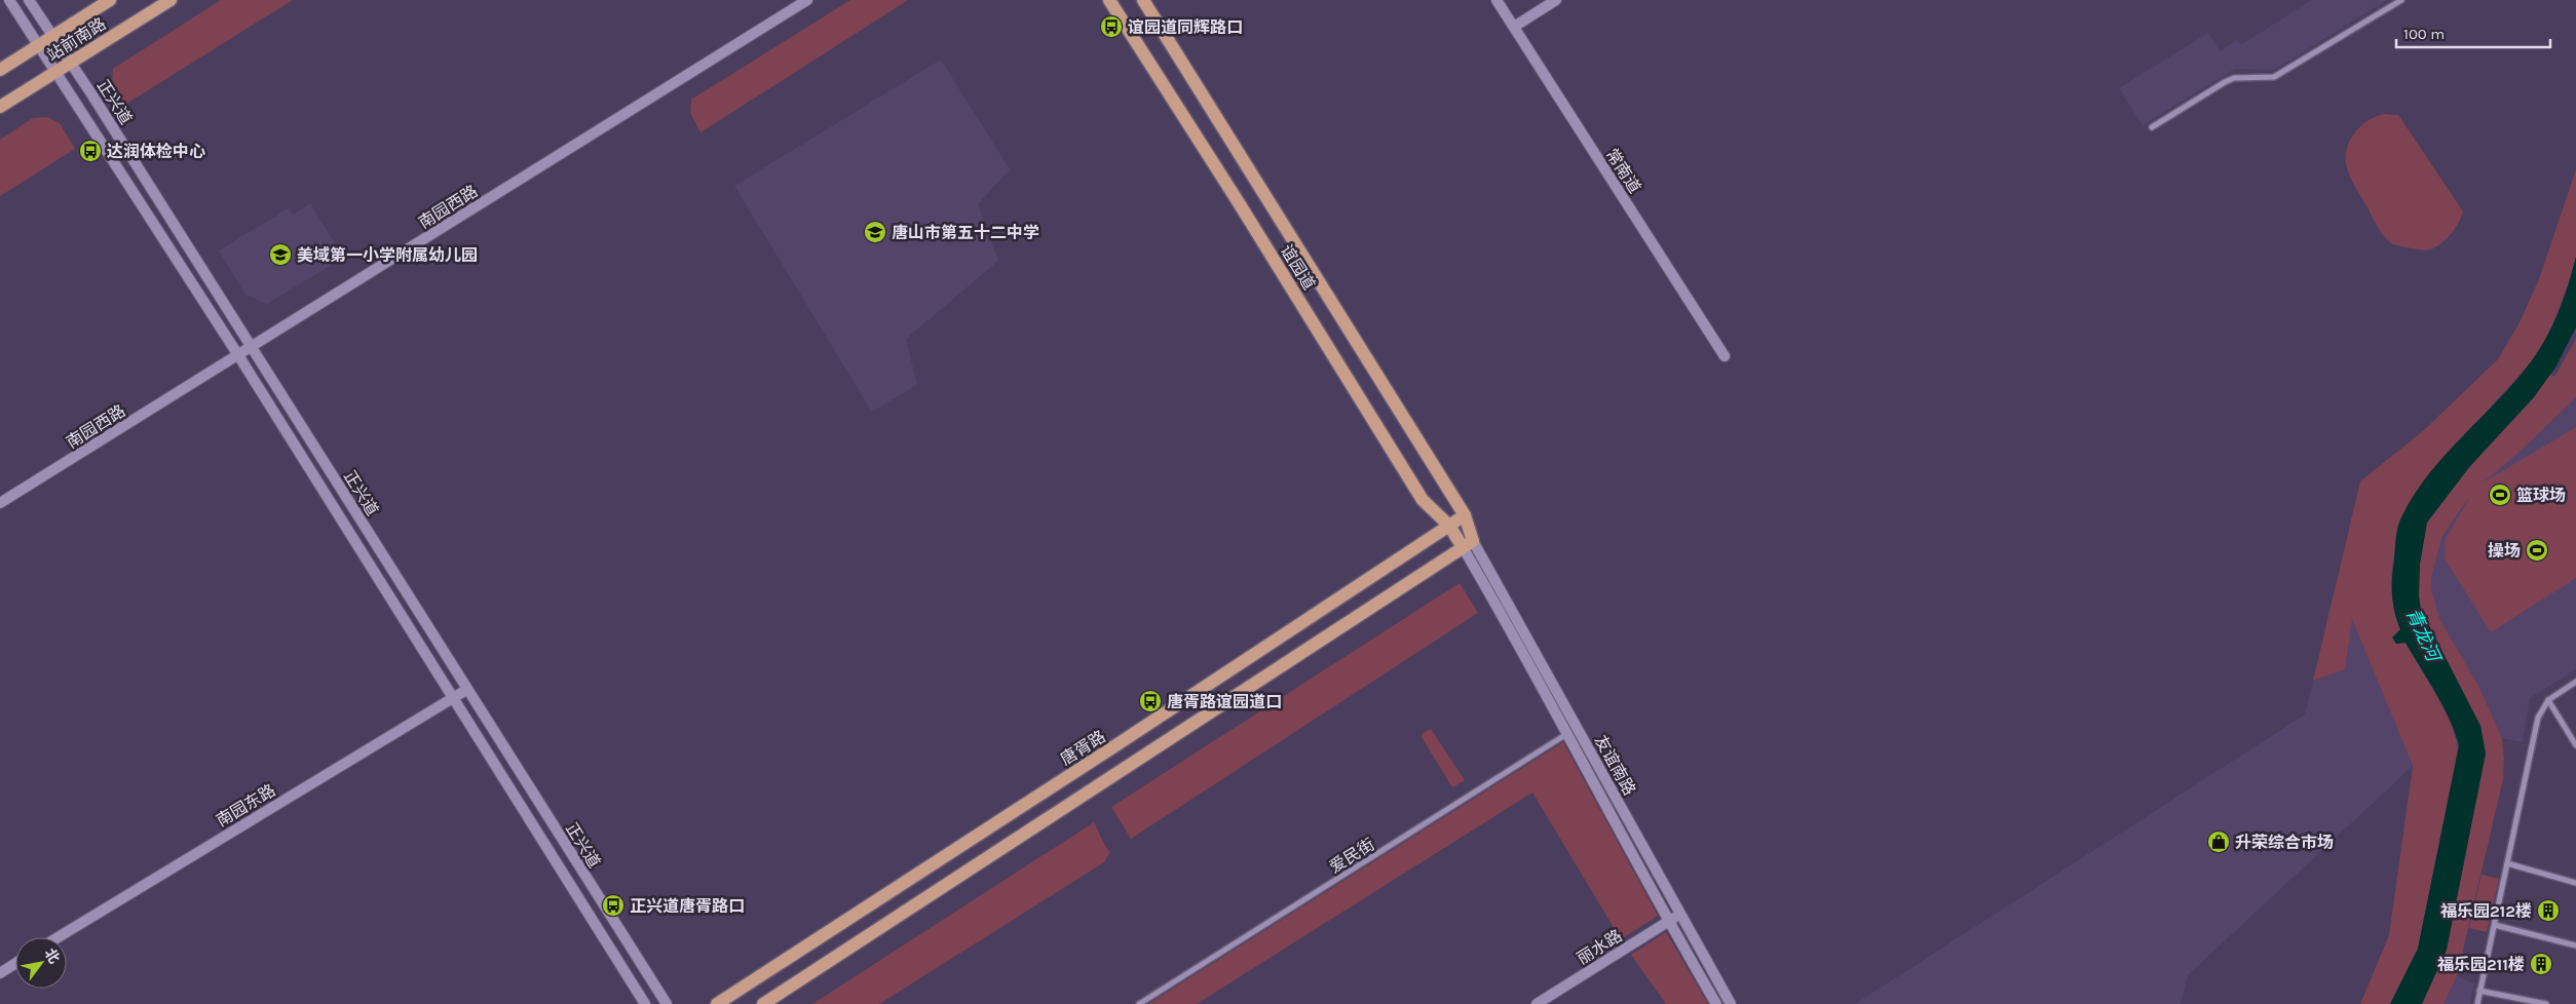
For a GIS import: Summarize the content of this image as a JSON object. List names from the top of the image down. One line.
{"streets":{"main road":["站前南路","正兴道","常南道","南园西路","谊园道","唐胥路","友谊南路","南园东路","丽水路"],"street":["爱民街"]},"crossings":[["站前南路","正兴道"],["正兴道","南园西路"],["正兴道","南园东路"],["谊园道","唐胥路"],["谊园道","友谊南路"],["友谊南路","爱民街"],["友谊南路","丽水路"]],"water":["青龙河"],"places":{"bus stop":["谊园道同辉路口","达润体检中心","唐胥路谊园道口","正兴道唐胥路口"],"school or university":["唐山市第五十二中学","美域第一小学附属幼儿园"],"sports":["篮球场","操场"],"shop":["升荣综合市场"],"building":["福乐园212楼","福乐园211楼"]},"scale_bar":"100 m","north":"top right"}
